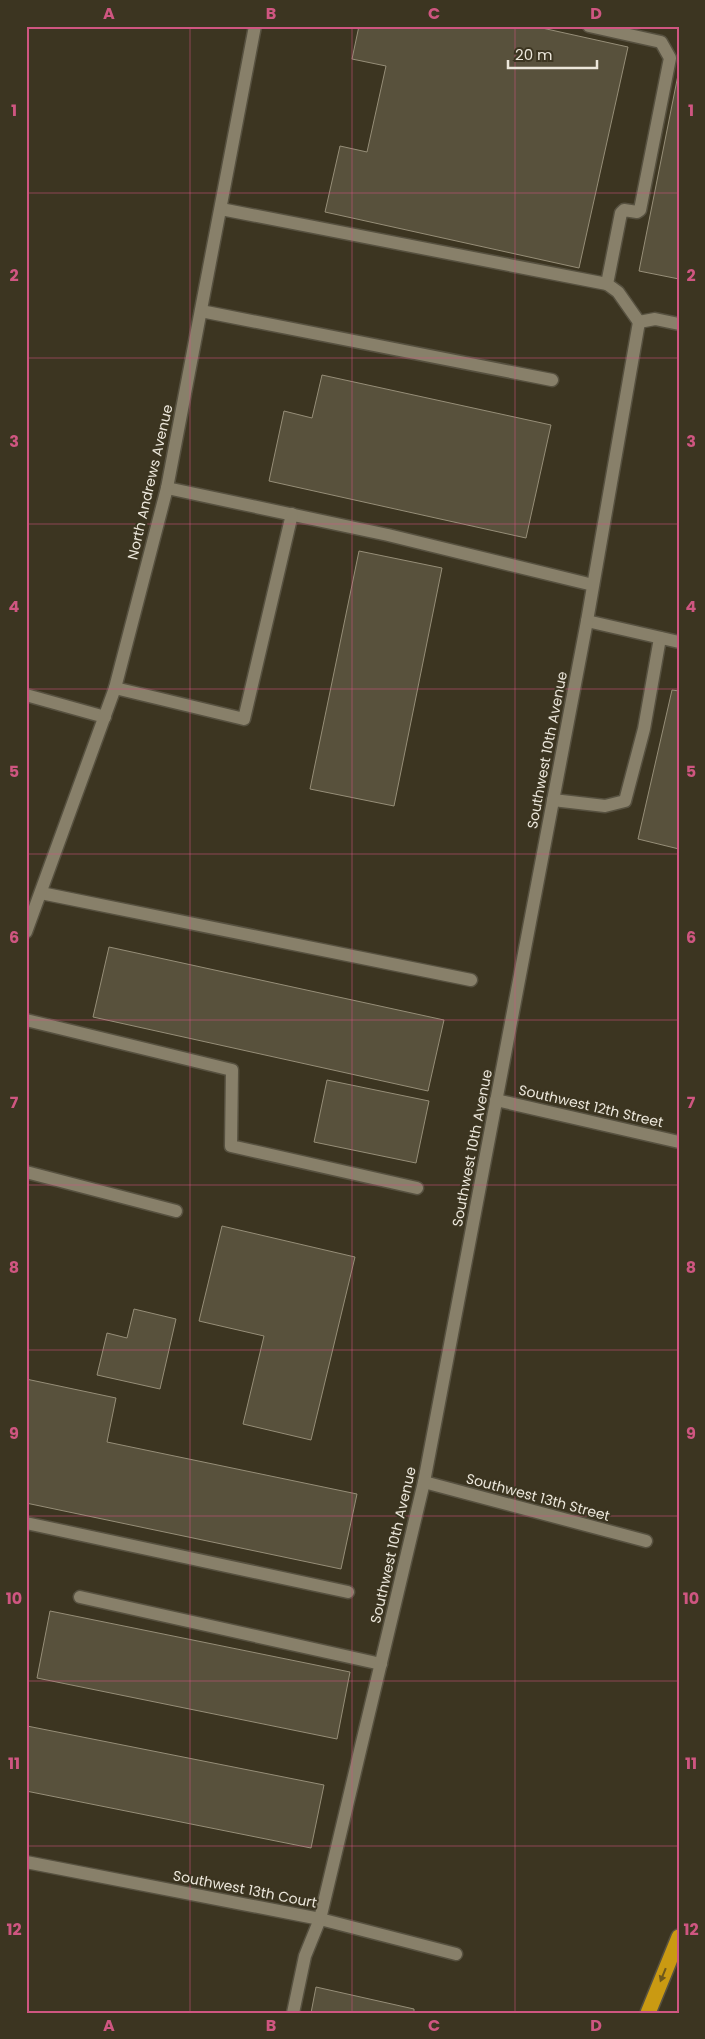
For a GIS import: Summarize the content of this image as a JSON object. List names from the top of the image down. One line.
{"streets":{"street":["North Andrews Avenue","Southwest 10th Avenue","Southwest 12th Street","Southwest 13th Street","Southwest 13th Court"]},"crossings":[["Southwest 10th Avenue","Southwest 12th Street"],["Southwest 10th Avenue","Southwest 13th Street"],["Southwest 10th Avenue","Southwest 13th Court"]],"scale_bar":"20 m","grid":{"columns":["A","B","C","D"],"rows":["1","2","3","4","5","6","7","8","9","10","11","12"]}}
